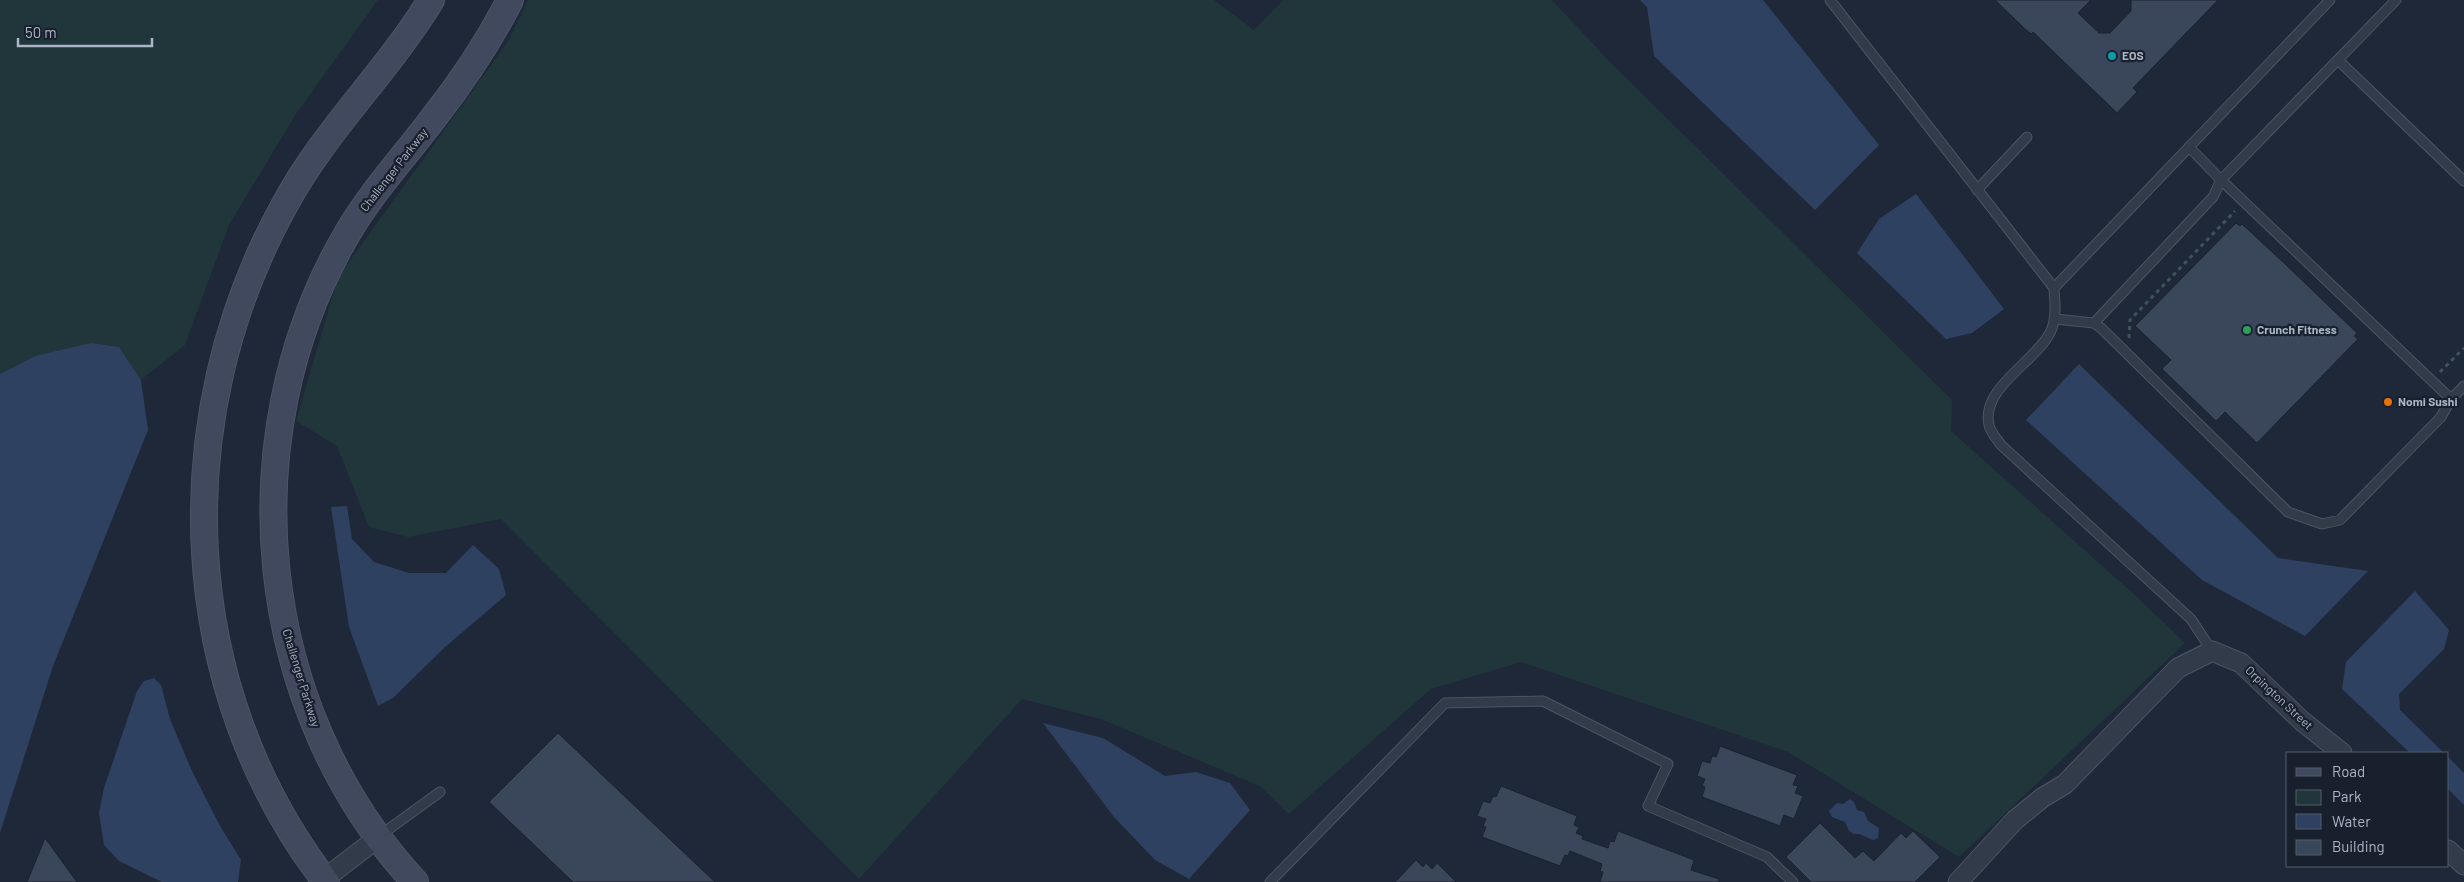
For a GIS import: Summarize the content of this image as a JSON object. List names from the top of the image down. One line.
{"streets":{"main road":["Challenger Parkway"],"street":["Orpington Street"]},"places":["EOS","Crunch Fitness","Nomi Sushi"],"legend":["Road","Park","Water","Building"],"scale_bar":"50 m"}
